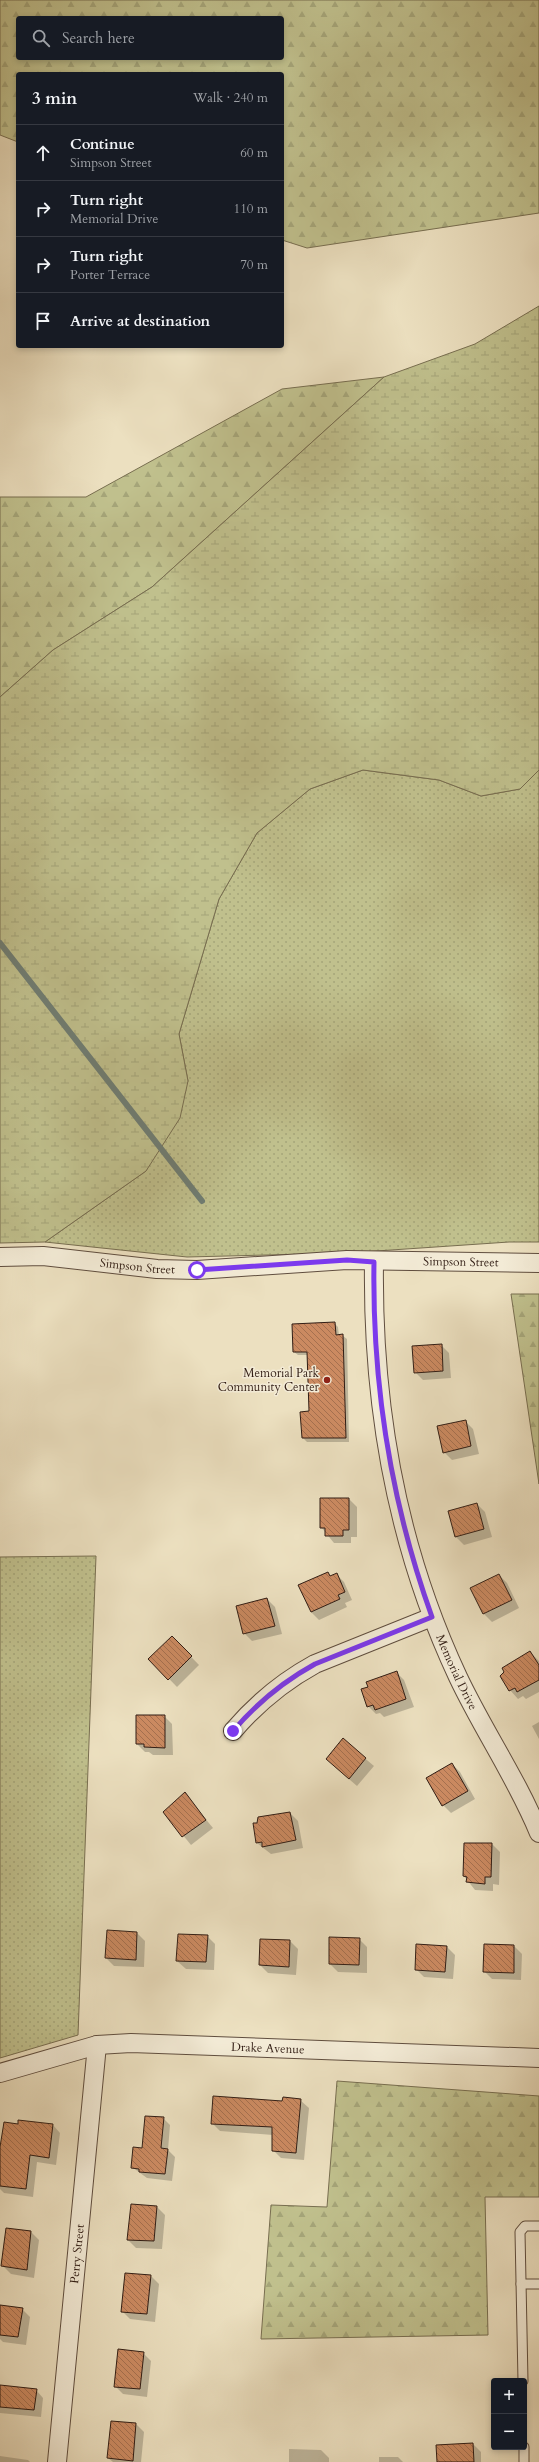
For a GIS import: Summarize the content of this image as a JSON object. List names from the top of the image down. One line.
{"streets":{"street":["Simpson Street","Memorial Drive","Drake Avenue","Perry Street"]},"crossings":[["Simpson Street","Memorial Drive"],["Drake Avenue","Perry Street"]],"places":["Memorial Park Community Center"],"page":{"search":"Search here","heading":["3 min","Walk · 240 m"],"list":[["Continue","Simpson Street","60 m"],["Turn right","Memorial Drive","110 m"],["Turn right","Porter Terrace","70 m"],"Arrive at destination"],"map_buttons":["+","−"]}}
